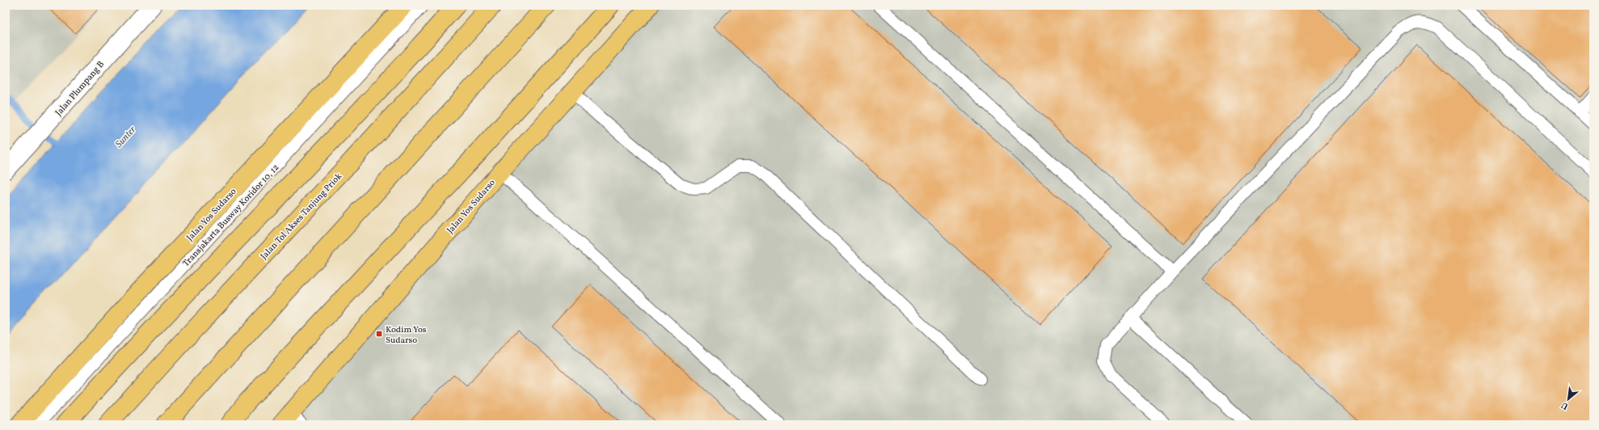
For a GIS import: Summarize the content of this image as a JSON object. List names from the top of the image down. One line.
{"streets":{"highway":["Jalan Yos Sudarso","Jalan Tol Akses Tanjung Priok"],"street":["Jalan Plumpang B"],"lane":["Transjakarta Busway Koridor 10, 12"]},"water":["Sunter"],"places":{"transit":["Kodim Yos Sudarso"]},"north":"bottom left"}
